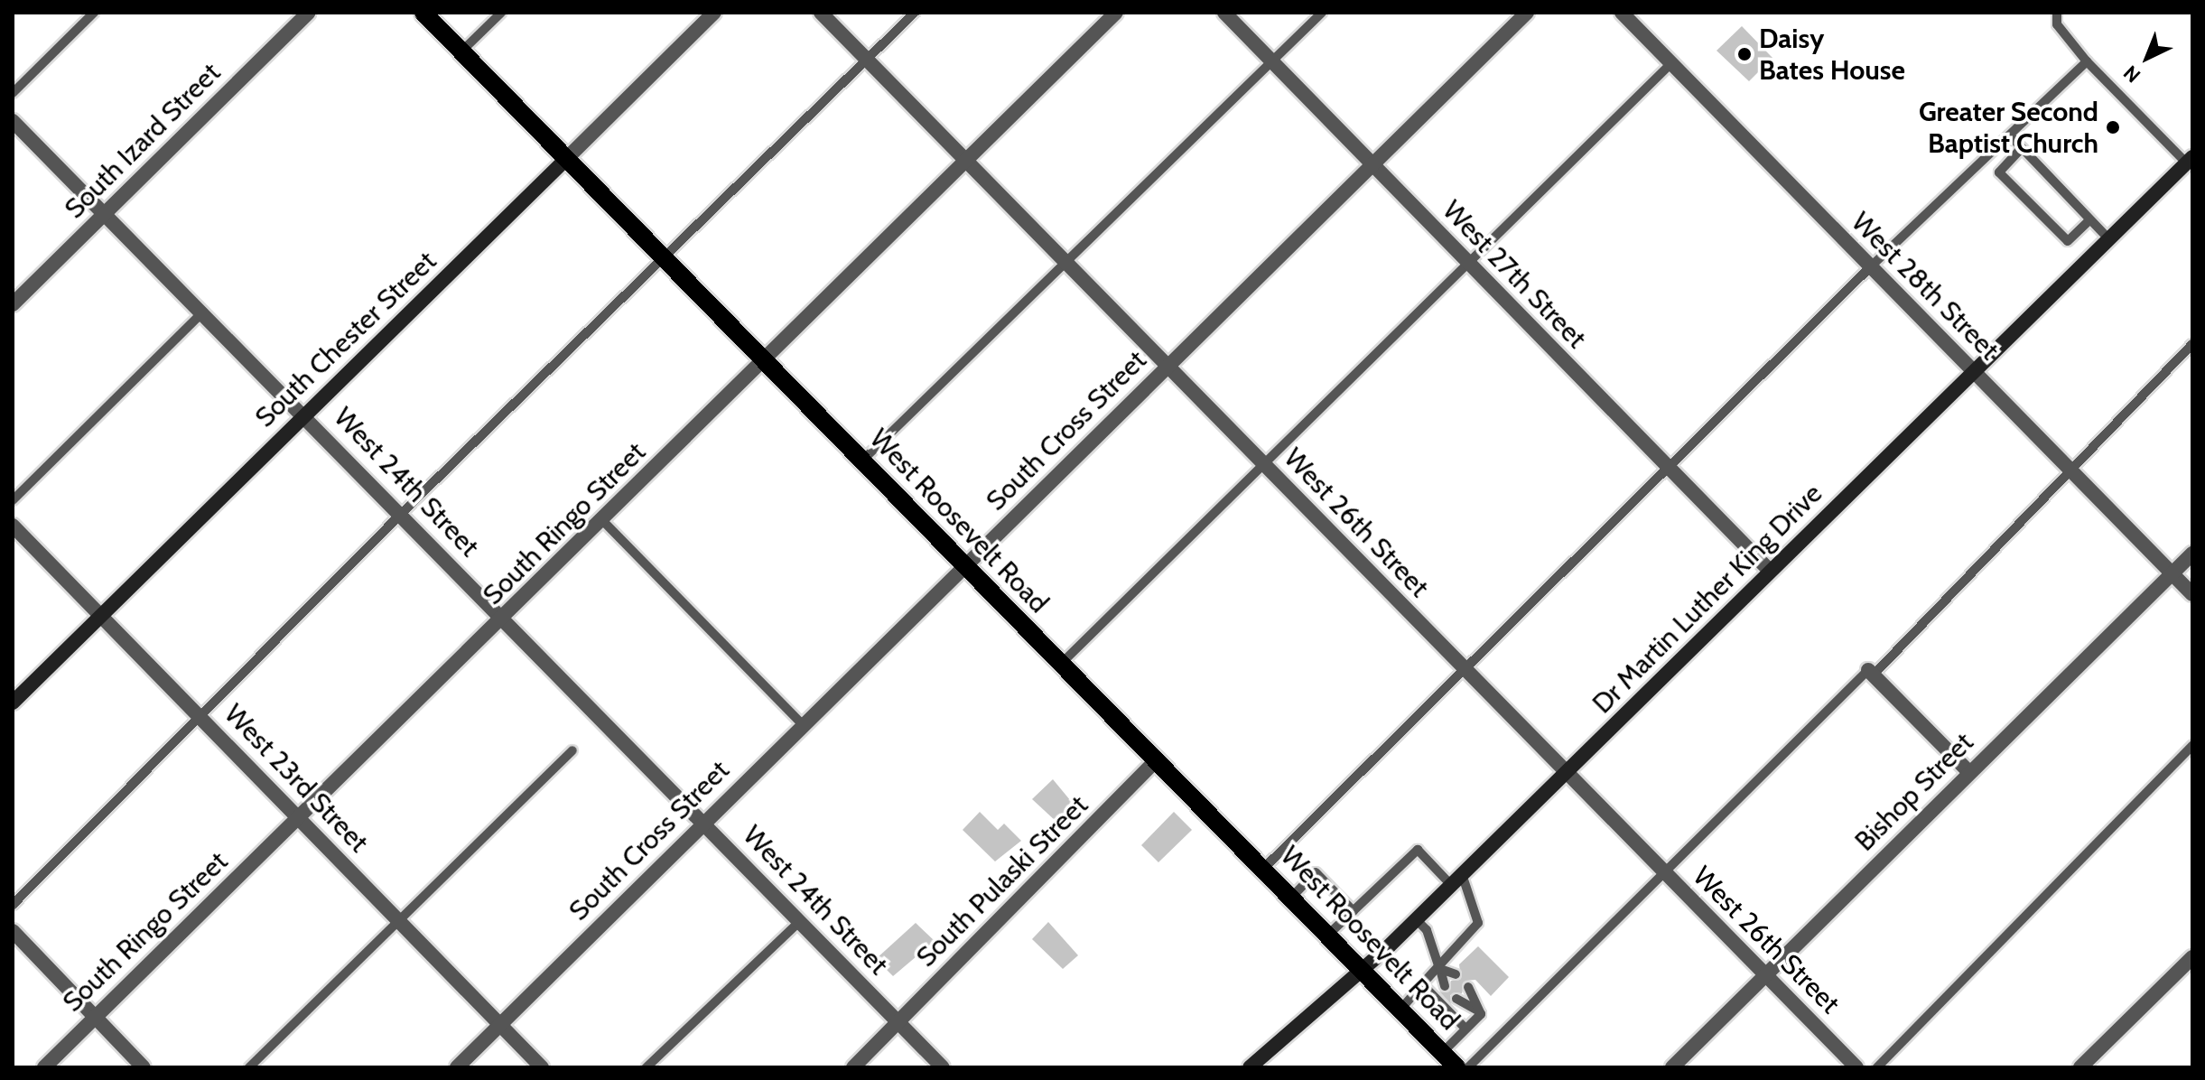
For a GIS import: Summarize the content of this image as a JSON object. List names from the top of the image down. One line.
{"streets":{"main road":["West Roosevelt Road"],"street":["South Izard Street","West 27th Street","West 28th Street","South Chester Street","South Cross Street","West 24th Street","West 26th Street","South Ringo Street","Dr Martin Luther King Drive","West 23rd Street","Bishop Street","South Pulaski Street"]},"crossings":[["South Izard Street","West 24th Street"],["West 27th Street","South Cross Street"],["West 27th Street","Dr Martin Luther King Drive"],["West 28th Street","Dr Martin Luther King Drive"],["West 28th Street","Bishop Street"],["South Chester Street","West 24th Street"],["South Chester Street","West Roosevelt Road"],["South Chester Street","West 23rd Street"],["South Cross Street","West 24th Street"],["South Cross Street","West Roosevelt Road"],["South Cross Street","West 26th Street"],["South Cross Street","West 23rd Street"],["West 24th Street","South Ringo Street"],["West 24th Street","South Pulaski Street"],["West Roosevelt Road","South Ringo Street"],["West Roosevelt Road","Dr Martin Luther King Drive"],["West Roosevelt Road","South Pulaski Street"],["West 26th Street","South Ringo Street"],["West 26th Street","Dr Martin Luther King Drive"],["West 26th Street","Bishop Street"],["South Ringo Street","West 23rd Street"]],"places":["Daisy Bates House","Greater Second Baptist Church"],"north":"bottom left"}
